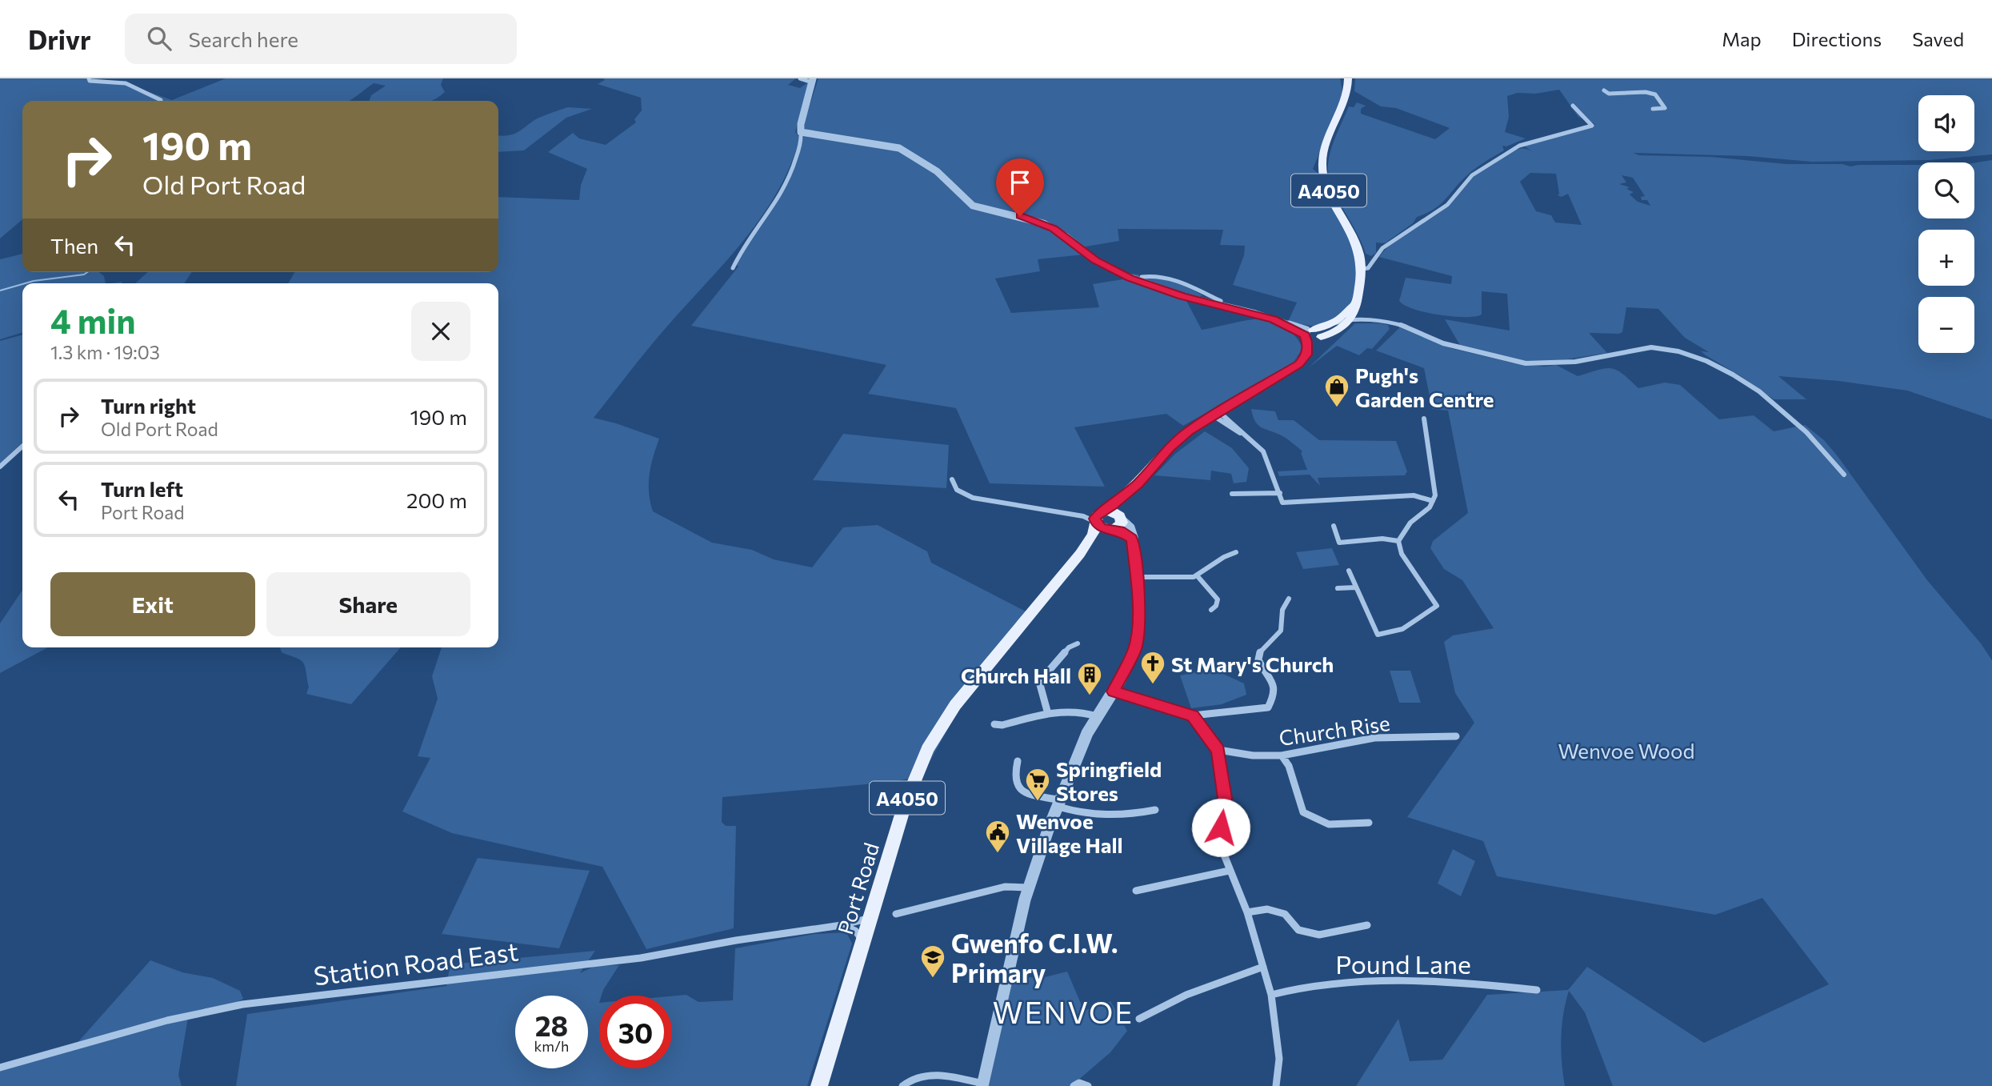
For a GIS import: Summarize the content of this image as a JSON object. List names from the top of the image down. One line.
{"streets":{"main road":["A4050","Port Road"],"street":["Church Rise","Station Road East","Pound Lane"]},"crossings":[["Port Road","Station Road East"]],"districts":["WENVOE"],"parks":["Wenvoe Wood"],"places":{"shop":["Pugh's Garden Centre"],"church":["St Mary's Church"],"building":["Church Hall"],"supermarket":["Springfield Stores"],"public building":["Wenvoe Village Hall"],"school or university":["Gwenfo C.I.W. Primary"]},"page":{"header":"Drivr","search":"Search here","nav":["Map","Directions","Saved"],"map_buttons":["+","−"],"turn":["190 m","Old Port Road"],"then":"Then","heading":["4 min","1.3 km · 19:03"],"list":[{"name":"Turn right","note":"Old Port Road","value":"190 m"},{"name":"Turn left","note":"Port Road","value":"200 m"}],"buttons":["Exit","Share"],"speed":"28 km/h","limit":"30"}}
